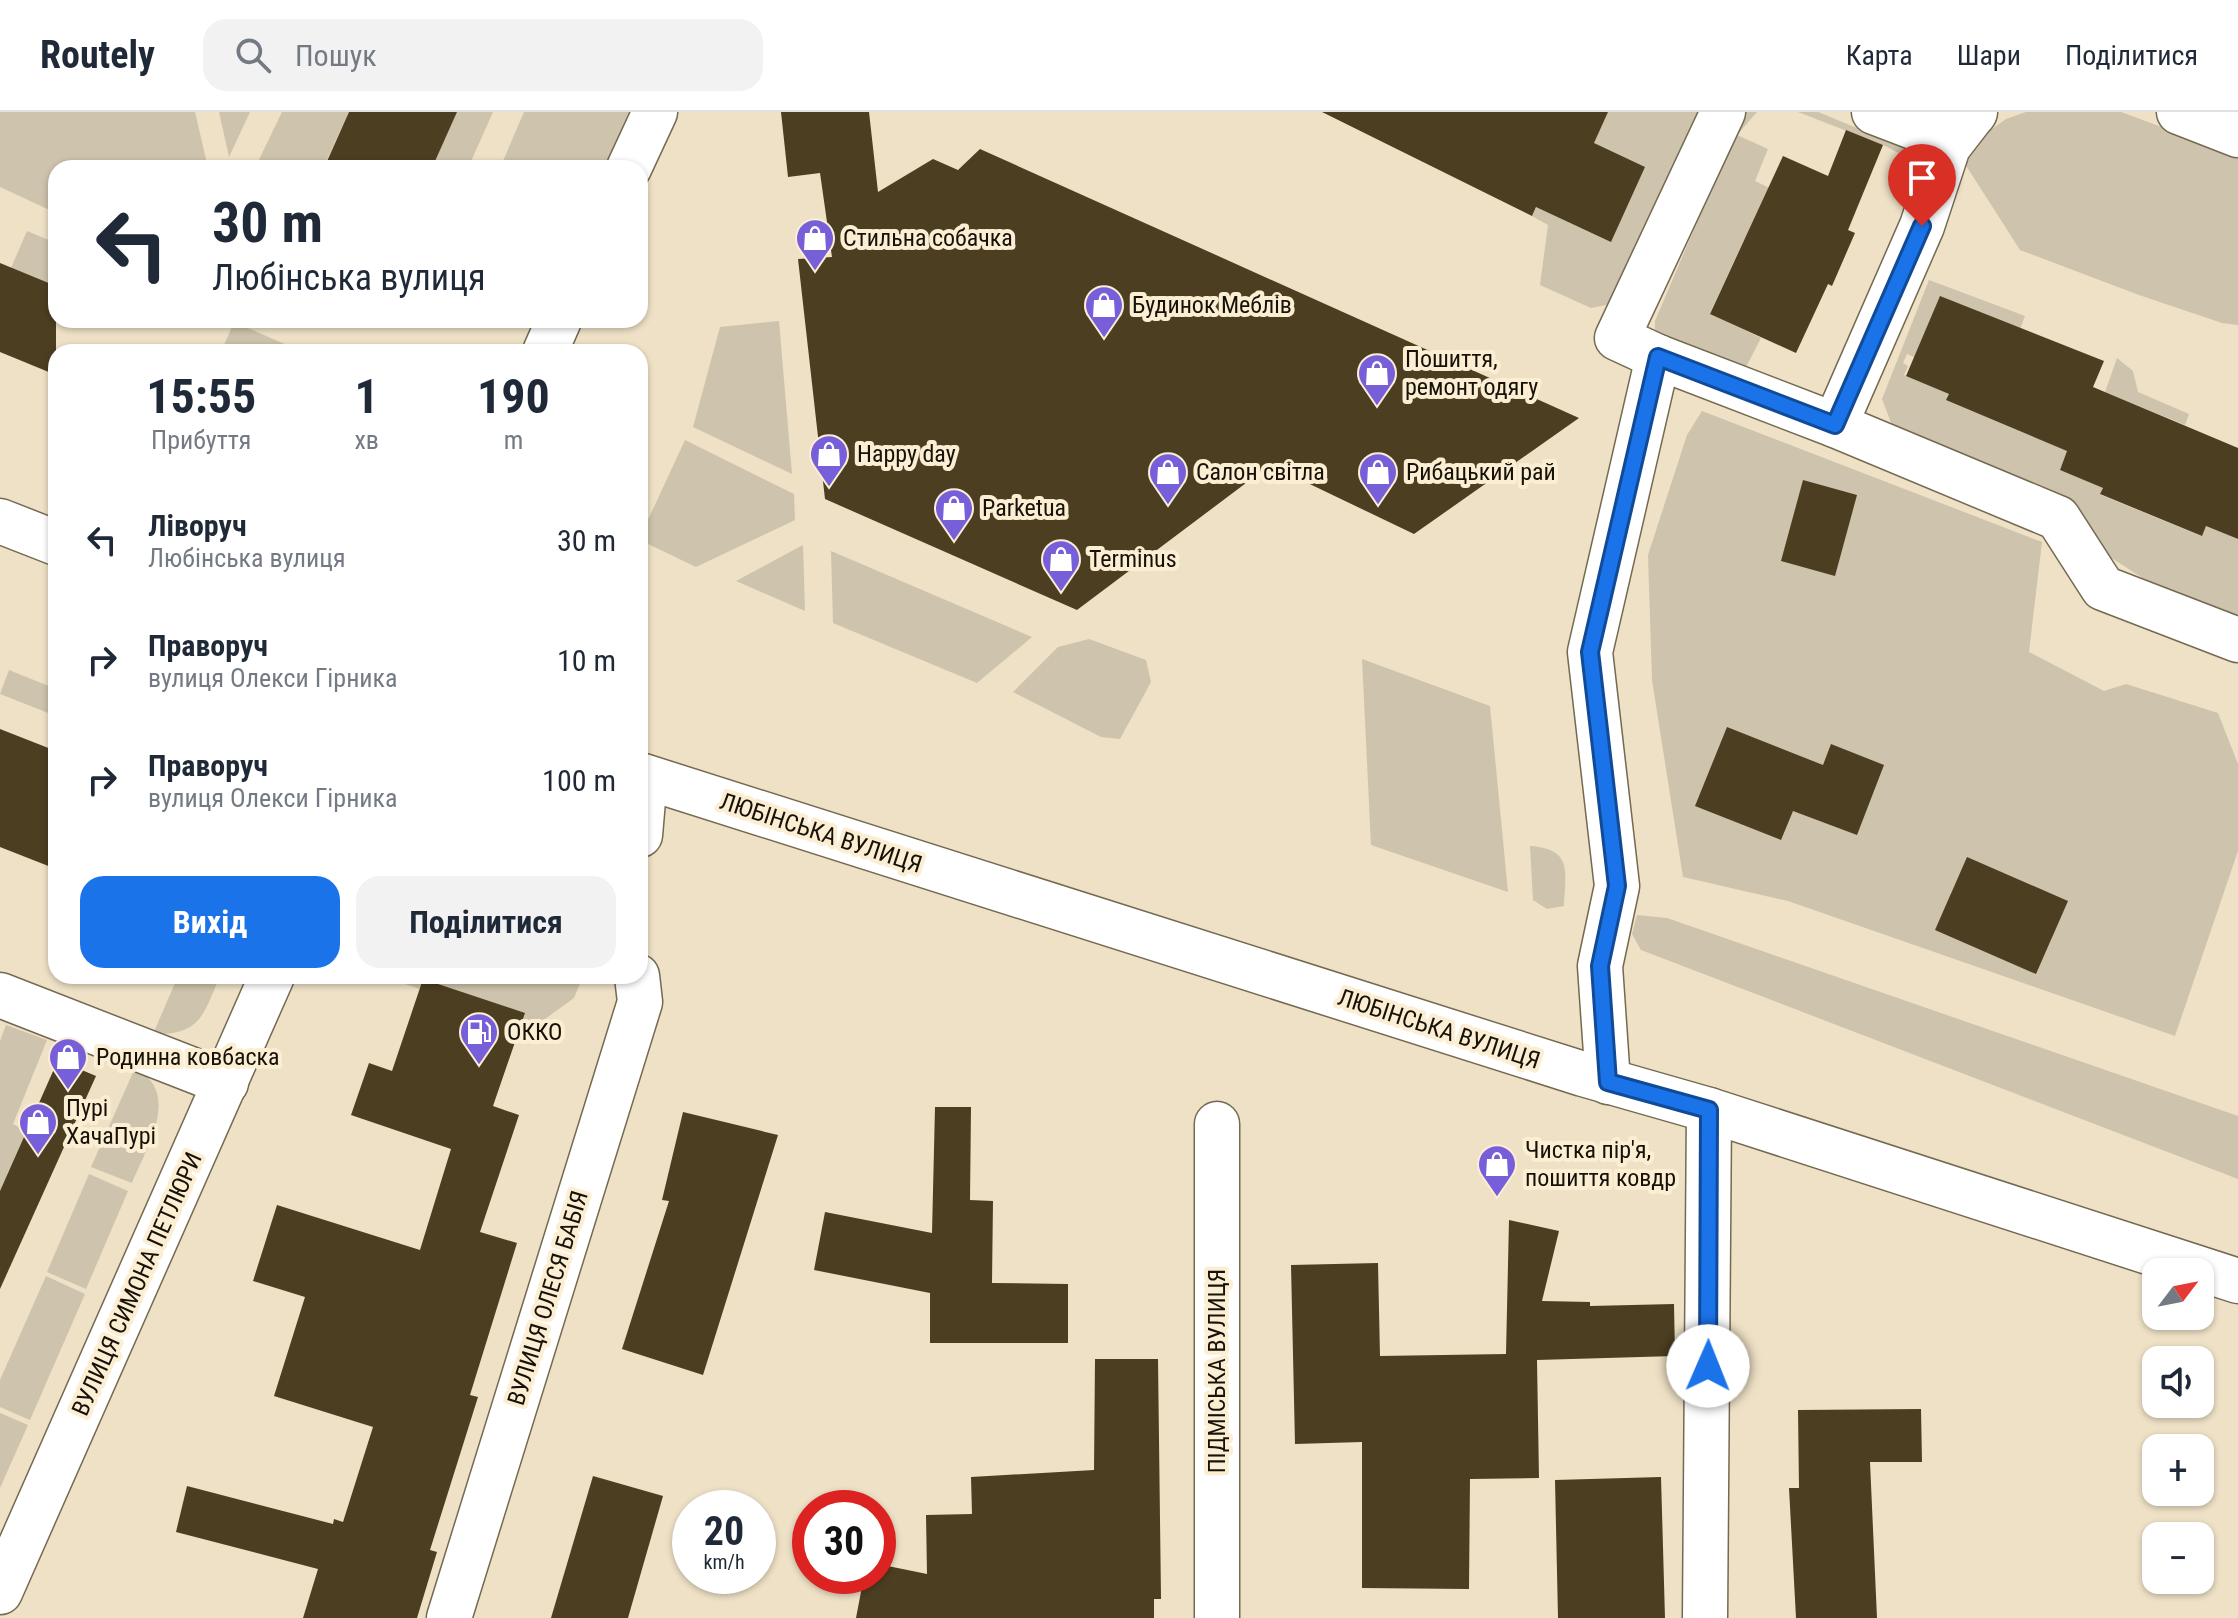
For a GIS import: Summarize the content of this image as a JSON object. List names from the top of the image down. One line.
{"streets":{"street":["ЛЮБІНСЬКА ВУЛИЦЯ","ВУЛИЦЯ СИМОНА ПЕТЛЮРИ","ВУЛИЦЯ ОЛЕСЯ БАБІЯ","ПІДМІСЬКА ВУЛИЦЯ"]},"places":{"shop":["Стильна собачка","Будинок Меблів","Пошиття, ремонт одягу","Happy day","Салон світла","Рибацький рай","Parketua","Terminus","Родинна ковбаска","Пурі ХачаПурі","Чистка пір'я, пошиття ковдр"],"fuel station":["ОККО"]},"north":"top right","page":{"header":"Routely","search":"Пошук","nav":["Карта","Шари","Поділитися"],"turn":["30 m","Любінська вулиця"],"eta":["15:55","Прибуття","1","хв","190","m"],"list":[{"name":"Ліворуч","note":"Любінська вулиця","value":"30 m"},{"name":"Праворуч","note":"вулиця Олекси Гірника","value":"10 m"},{"name":"Праворуч","note":"вулиця Олекси Гірника","value":"100 m"}],"buttons":["Вихід","Поділитися"],"map_buttons":["+","−"],"speed":"20 km/h","limit":"30"}}
